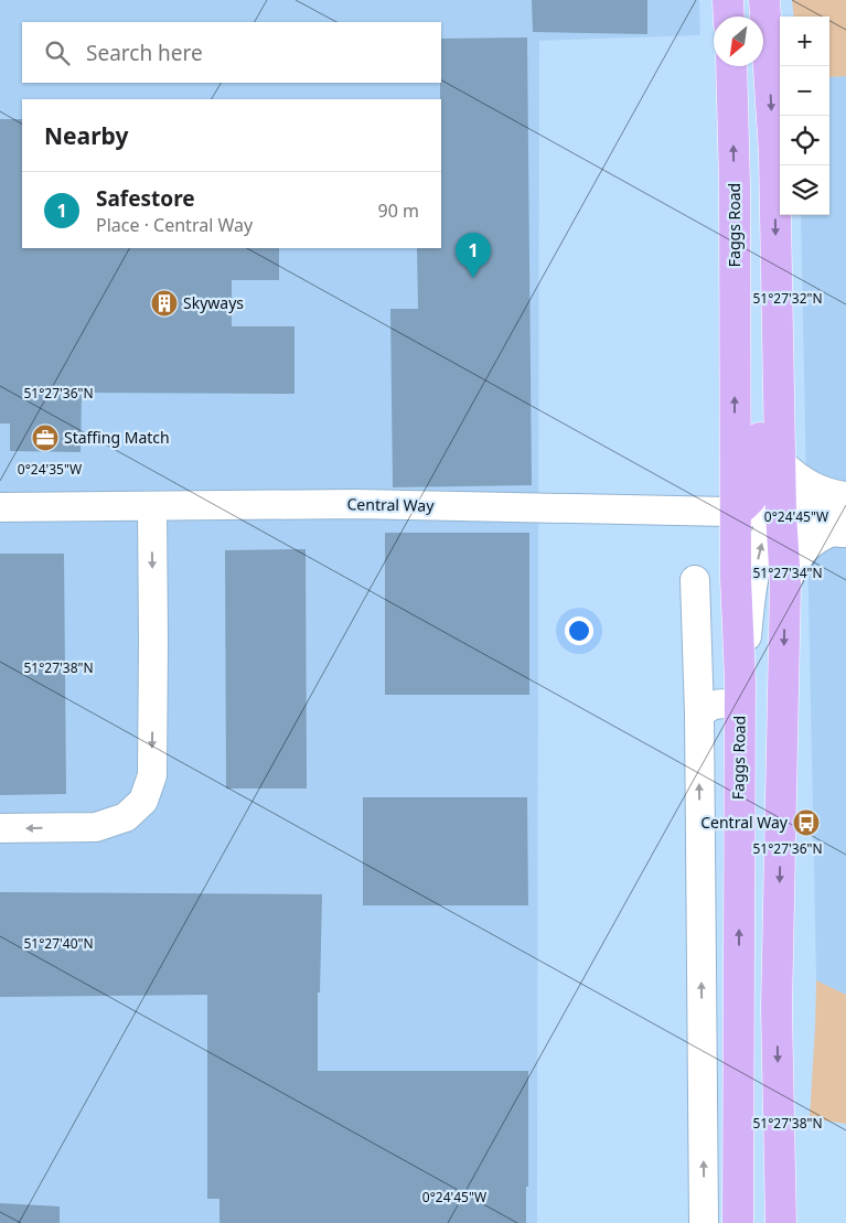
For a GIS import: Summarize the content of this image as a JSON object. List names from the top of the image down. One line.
{"streets":{"main road":["Faggs Road"],"street":["Central Way"]},"crossings":[["Faggs Road","Central Way"]],"places":{"building":["Skyways"],"office":["Staffing Match"],"bus stop":["Central Way"]},"north":"bottom left","page":{"map_buttons":["+","−"],"search":"Search here","heading":"Nearby","list":[{"mark":"1","name":"Safestore","note":"Place · Central Way","value":"90 m"}],"pins":"1"},"coordinates":["51°27'32\"N","51°27'36\"N","0°24'35\"W","0°24'45\"W","51°27'34\"N","51°27'38\"N","51°27'40\"N"]}
